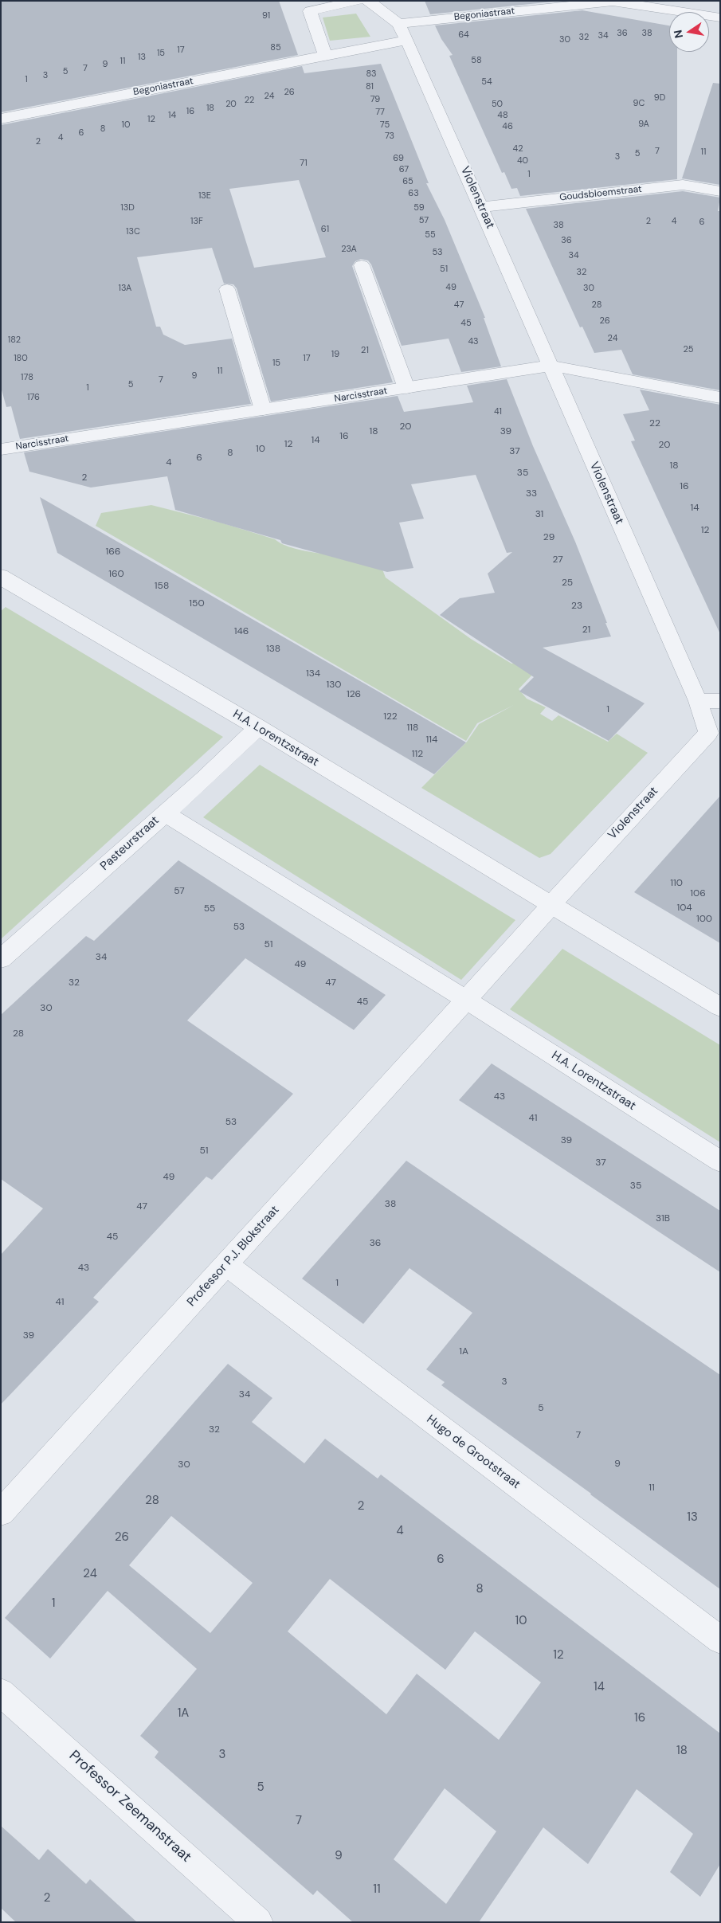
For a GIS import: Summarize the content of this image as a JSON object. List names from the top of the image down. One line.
{"streets":{"street":["Begoniastraat","Goudsbloemstraat","Violenstraat","Narcisstraat","H.A. Lorentzstraat","Pasteurstraat","Professor P.J. Blokstraat","Hugo de Grootstraat","Professor Zeemanstraat"]},"crossings":[["Begoniastraat","Violenstraat"],["Goudsbloemstraat","Violenstraat"],["Violenstraat","Narcisstraat"],["Violenstraat","H.A. Lorentzstraat"],["H.A. Lorentzstraat","Pasteurstraat"],["H.A. Lorentzstraat","Professor P.J. Blokstraat"],["Professor P.J. Blokstraat","Hugo de Grootstraat"]],"house_numbers":["91","36","38","64","34","32","30","85","17","15","13","58","11","9","7","5","83","3","1","54","81","26","24","9D","79","22","9C","20","50","18","16","77","14","48","12","9A","10","75","46","8","6","73","4","2","42","7","11","5","3","69","40","71","67","1","65","63","13E","13D","59","57","13F","2","4","6","38","61","13C","55","36","23A","53","34","51","32","49","13A","30","47","28","26","45","24","182","43","25","21","19","180","17","15","11","9","178","7","5","1","176","41","22","20","18","39","16","14","12","20","10","37","8","6","4","18","35","2","16","33","14","31","12","29","166","27","160","25","158","150","23","21","146","138","134","130","126","1","122","118","114","112","110","57","106","104","55","100","53","51","34","49","32","47","45","30","28","43","41","53","39","51","37","49","35","38","47","31B","45","36","43","1","41","39","1A","3","34","5","32","7","9","30","11","28","2","13","4","26","6","24","8","1","10","12","14","1A","16","18","3","5","7","9","11","2"],"north":"left"}
